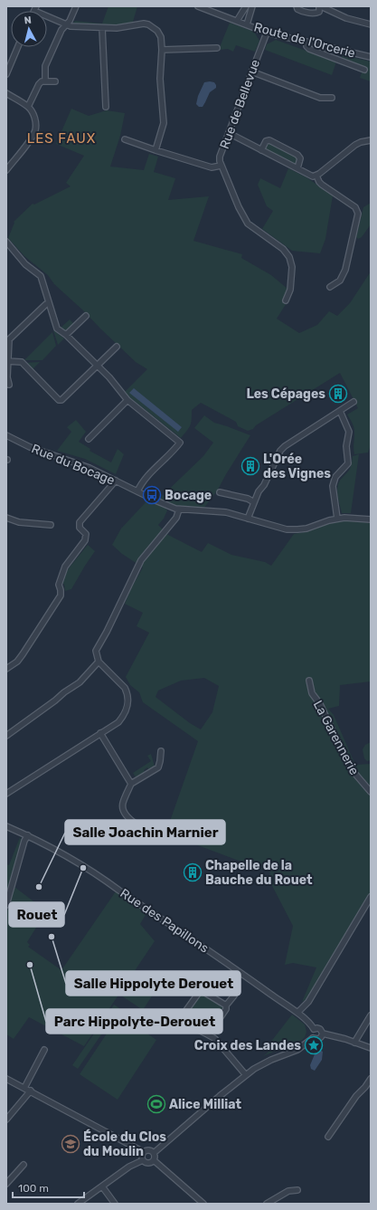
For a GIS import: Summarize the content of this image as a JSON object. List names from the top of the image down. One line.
{"streets":{"street":["Route de l'Orcerie","Rue de Bellevue","Rue du Bocage","La Garennerie","Rue des Papillons"]},"crossings":[["Route de l'Orcerie","Rue de Bellevue"]],"districts":["LES FAUX"],"places":{"building":["Les Cépages","L'Orée des Vignes","Chapelle de la Bauche du Rouet"],"bus stop":["Bocage"],"other":["Rouet","Salle Joachin Marnier","Salle Hippolyte Derouet","Parc Hippolyte-Derouet"],"place":["Croix des Landes"],"sports":["Alice Milliat"],"school or university":["École du Clos du Moulin"]},"scale_bar":"100 m","north":"top"}
